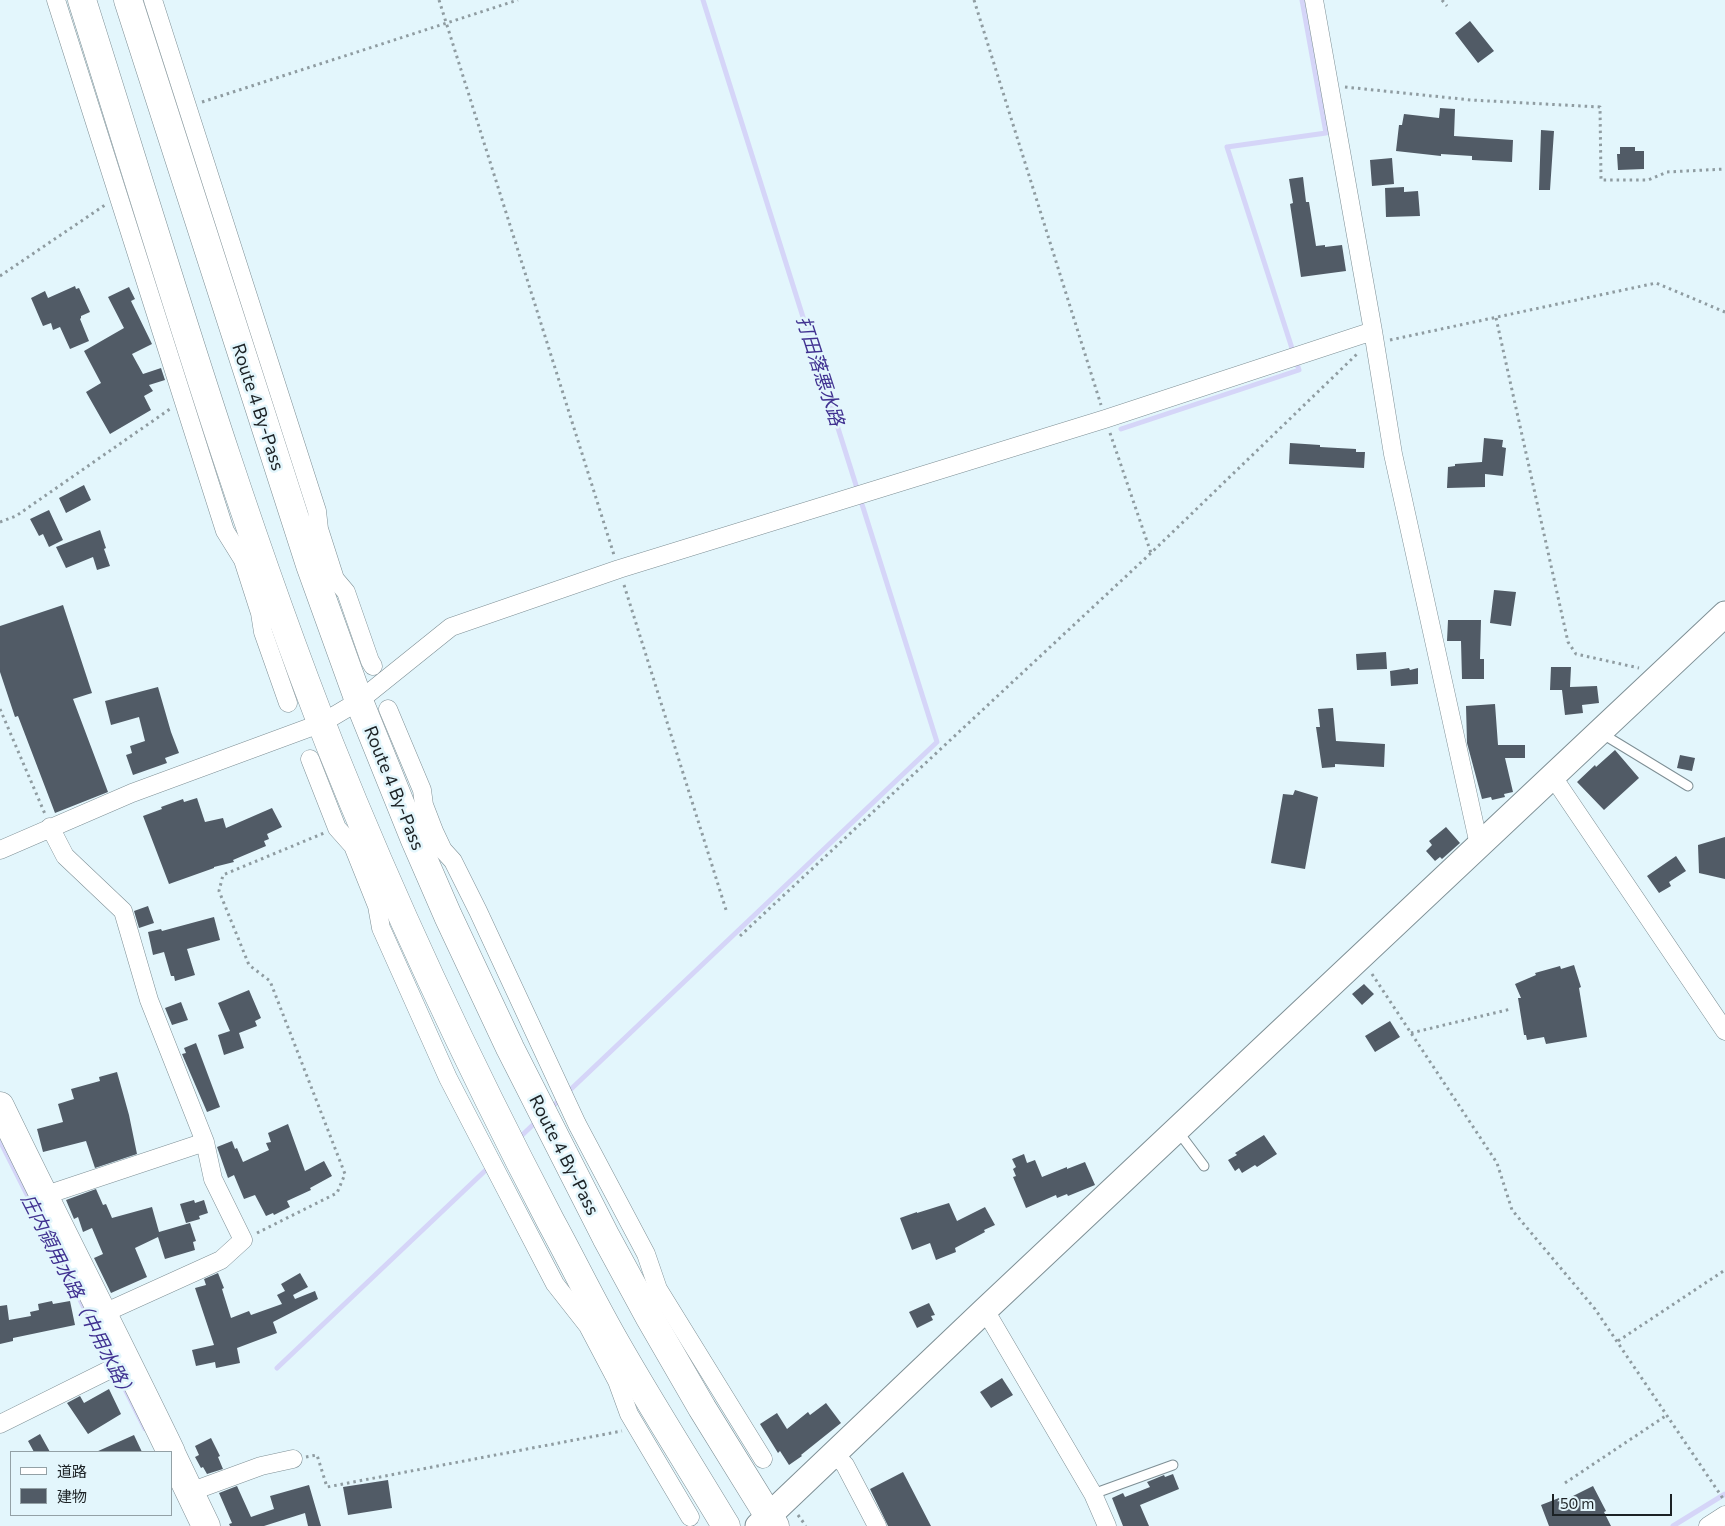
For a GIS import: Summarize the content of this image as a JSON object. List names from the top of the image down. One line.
{"streets":{"main road":["Route 4 By-Pass"]},"water":["打田落悪水路","庄内領用水路（中用水路）"],"legend":["道路","建物"],"scale_bar":"50 m"}
